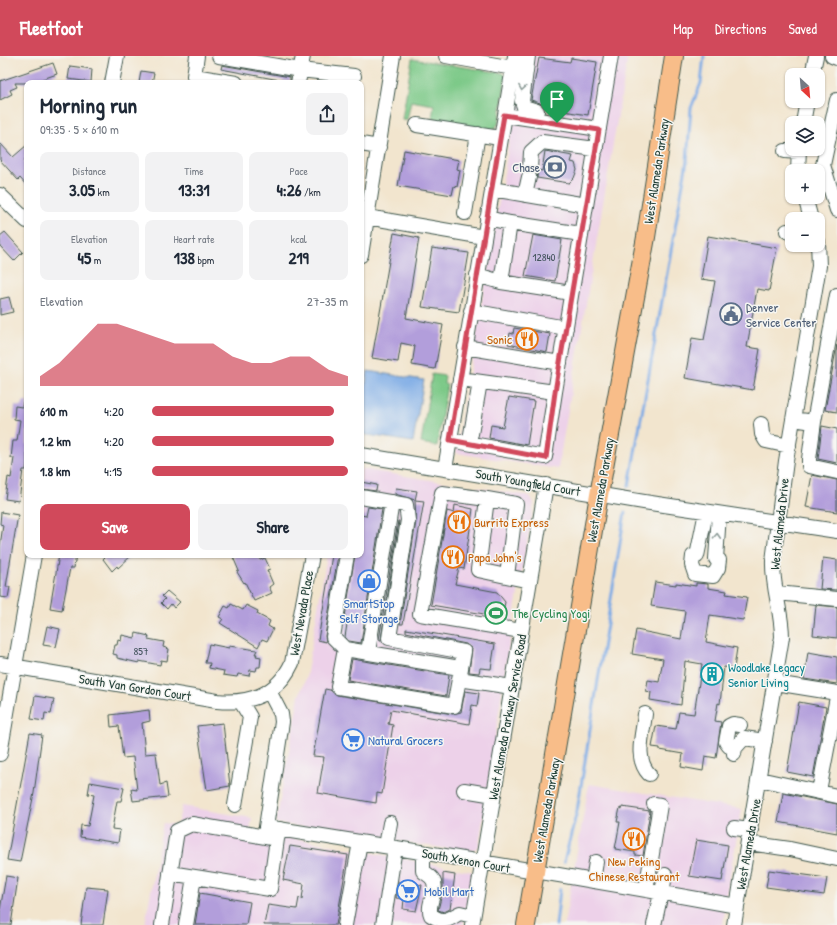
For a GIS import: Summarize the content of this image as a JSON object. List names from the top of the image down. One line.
{"streets":{"main road":["West Alameda Parkway"],"street":["South Youngfield Court","West Alameda Drive","West Nevada Place","South Van Gordon Court","West Alameda Parkway Service Road","South Xenon Court"]},"crossings":[["West Alameda Parkway","South Youngfield Court"],["West Alameda Parkway","South Xenon Court"],["South Youngfield Court","West Alameda Drive"],["South Youngfield Court","West Alameda Parkway Service Road"],["West Alameda Drive","South Xenon Court"],["West Nevada Place","South Van Gordon Court"],["West Alameda Parkway Service Road","South Xenon Court"]],"places":{"bank":["Chase"],"public building":["Denver Service Center"],"restaurant":["Sonic","Burrito Express","Papa John's","New Peking Chinese Restaurant"],"shop":["SmartStop Self Storage"],"sports":["The Cycling Yogi"],"building":["Woodlake Legacy Senior Living"],"supermarket":["Natural Grocers","Mobil Mart"]},"house_numbers":["12840","857"],"north":"bottom right","page":{"header":"Fleetfoot","nav":["Map","Directions","Saved"],"map_buttons":["+","−"],"heading":["Morning run","09:35 · 5 × 610 m"],"stats":[["Distance","3.05 km"],["Time","13:31"],["Pace","4:26 /km"],["Elevation","45 m"],["Heart rate","138 bpm"],["kcal","219"]],"chart":["Elevation","27–35 m"],"list":[{"name":"610 m","note":"4:20"},{"name":"1.2 km","note":"4:20"},{"name":"1.8 km","note":"4:15"}],"buttons":["Save","Share"]}}
